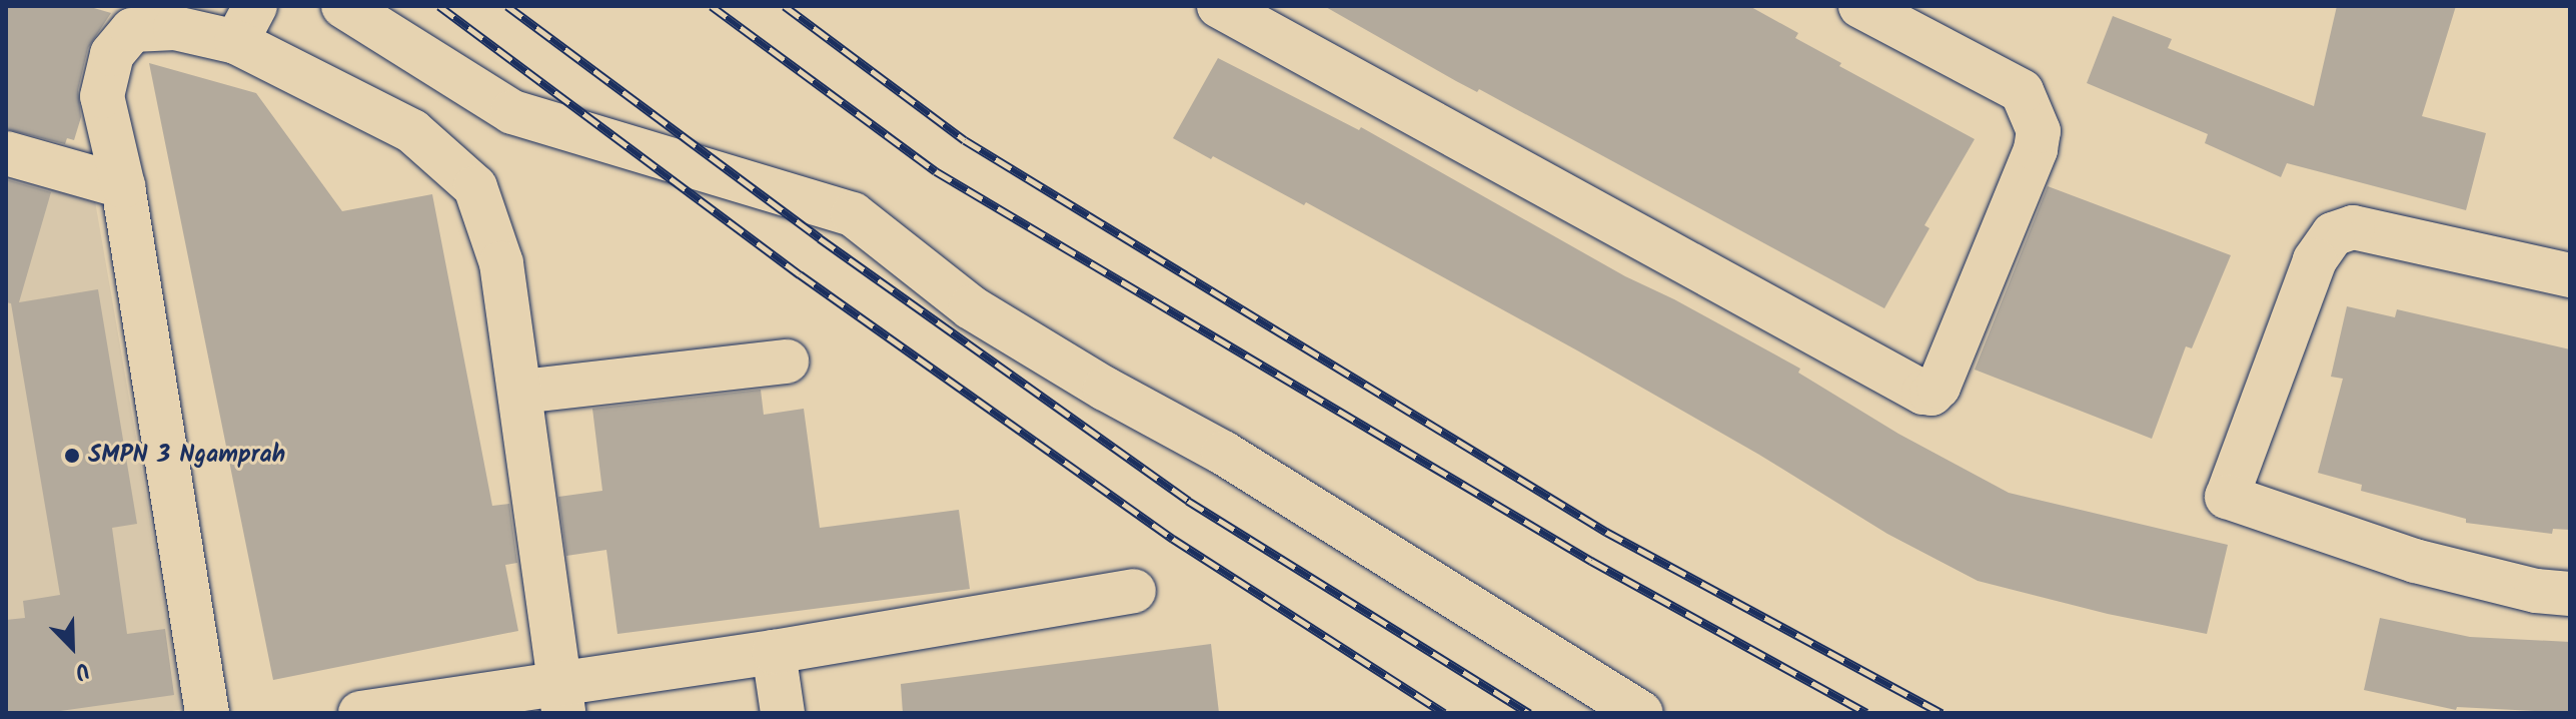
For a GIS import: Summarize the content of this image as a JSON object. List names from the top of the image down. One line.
{"places":["SMPN 3 Ngamprah"],"north":"bottom right"}
